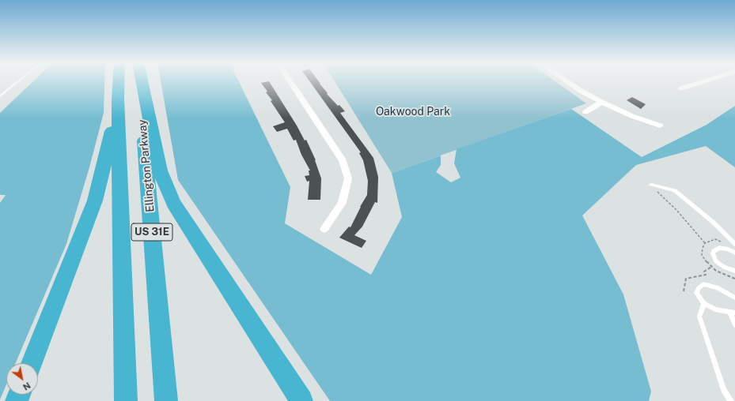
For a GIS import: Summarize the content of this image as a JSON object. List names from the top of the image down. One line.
{"streets":{"highway":["Ellington Parkway","US 31E"]},"parks":["Oakwood Park"],"north":"bottom right"}
